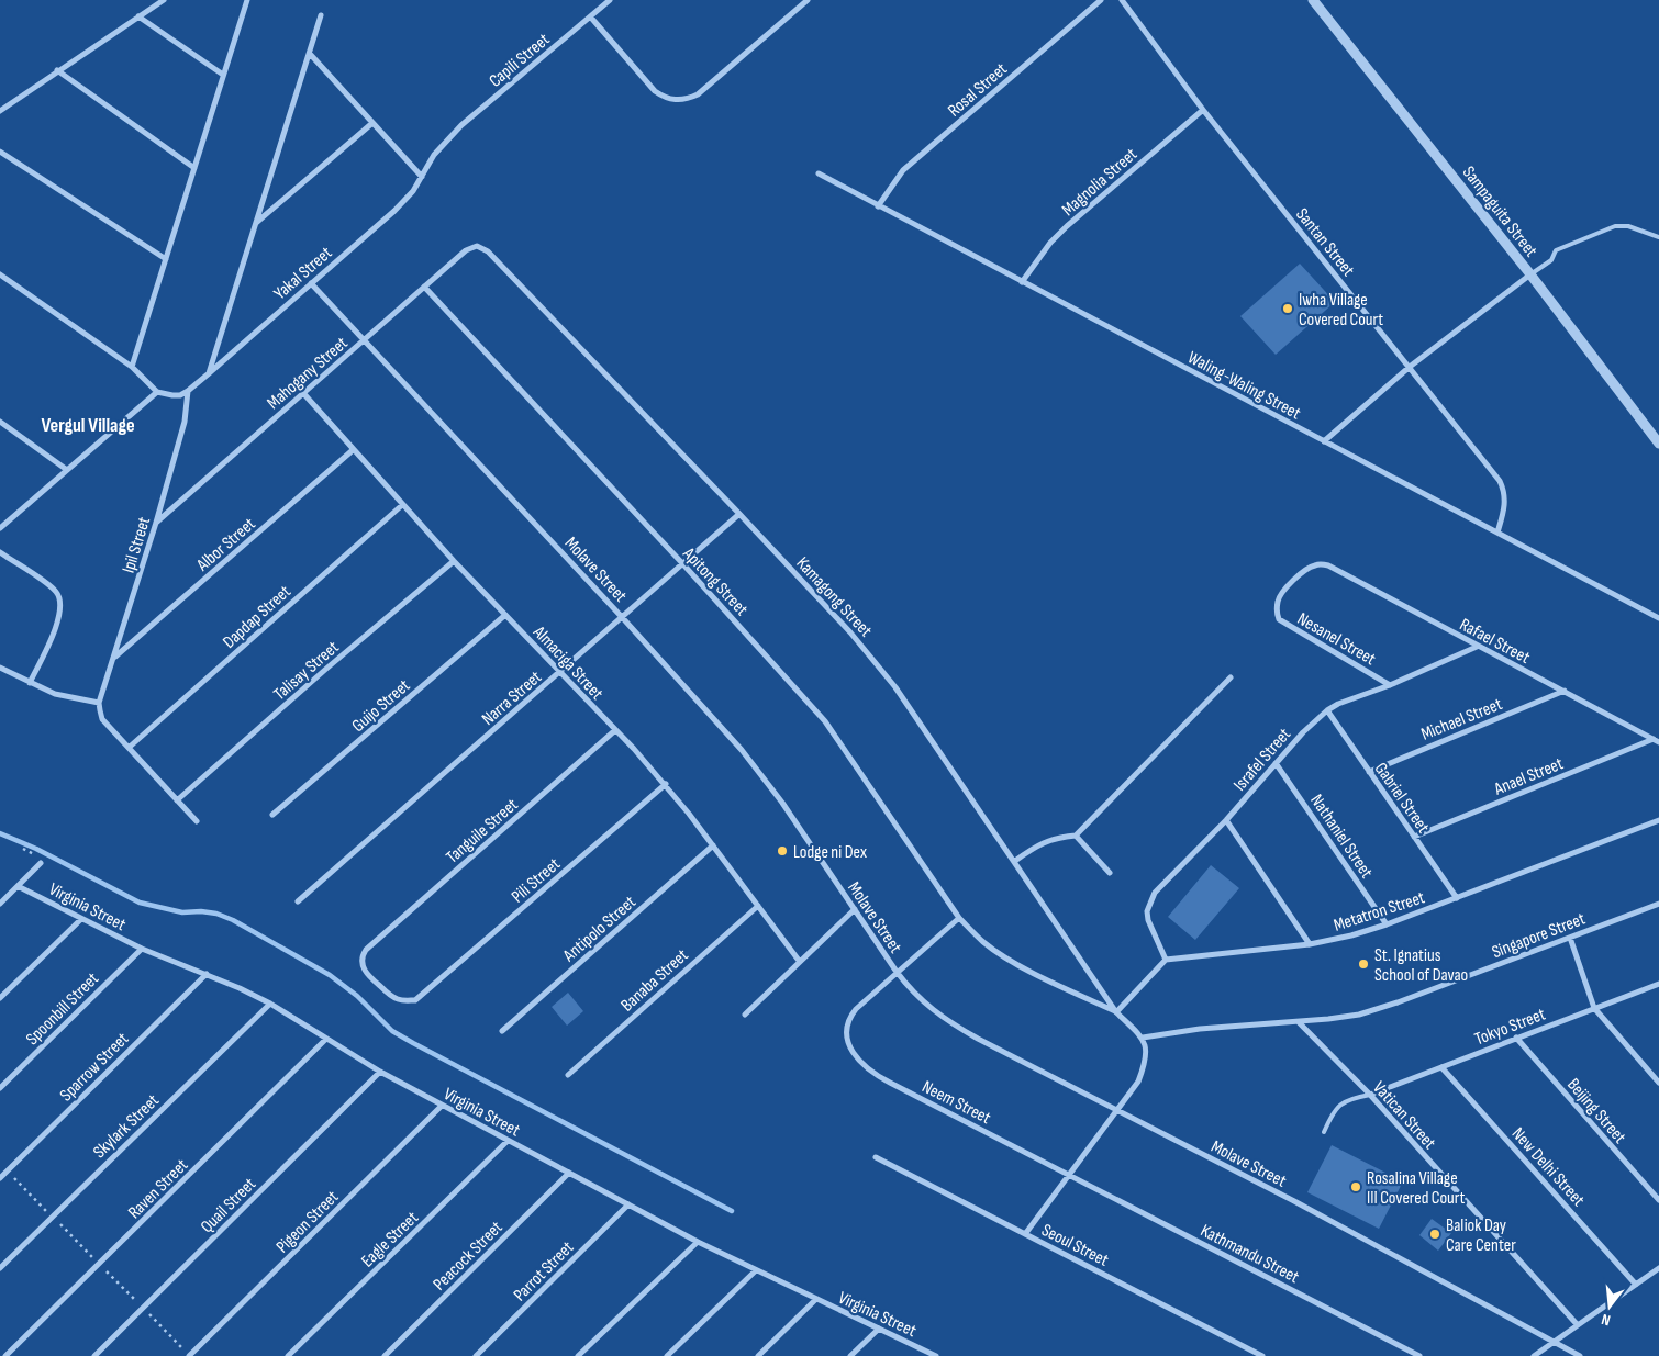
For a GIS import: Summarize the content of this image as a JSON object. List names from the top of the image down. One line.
{"streets":{"street":["Capili Street","Rosal Street","Magnolia Street","Sampaguita Street","Santan Street","Yakal Street","Mahogany Street","Waling-Waling Street","Albor Street","Ipil Street","Molave Street","Apitong Street","Kamagong Street","Dapdap Street","Nesanel Street","Rafael Street","Almaciga Street","Talisay Street","Narra Street","Guijo Street","Michael Street","Israfel Street","Anael Street","Gabriel Street","Tanguile Street","Nathaniel Street","Pili Street","Virginia Street","Metatron Street","Antipolo Street","Singapore Street","Banaba Street","Spoonbill Street","Tokyo Street","Sparrow Street","Neem Street","Beijing Street","Vatican Street","Skylark Street","New Delhi Street","Raven Street","Quail Street","Pigeon Street","Eagle Street","Seoul Street","Kathmandu Street","Peacock Street","Parrot Street"]},"crossings":[["Capili Street","Yakal Street"],["Rosal Street","Waling-Waling Street"],["Magnolia Street","Santan Street"],["Magnolia Street","Waling-Waling Street"],["Santan Street","Waling-Waling Street"],["Yakal Street","Ipil Street"],["Yakal Street","Molave Street"],["Mahogany Street","Ipil Street"],["Mahogany Street","Molave Street"],["Mahogany Street","Apitong Street"],["Mahogany Street","Kamagong Street"],["Mahogany Street","Almaciga Street"],["Albor Street","Ipil Street"],["Albor Street","Almaciga Street"],["Molave Street","Narra Street"],["Molave Street","Neem Street"],["Apitong Street","Kamagong Street"],["Apitong Street","Narra Street"],["Kamagong Street","Narra Street"],["Dapdap Street","Almaciga Street"],["Nesanel Street","Rafael Street"],["Nesanel Street","Israfel Street"],["Rafael Street","Michael Street"],["Rafael Street","Israfel Street"],["Rafael Street","Anael Street"],["Almaciga Street","Talisay Street"],["Almaciga Street","Narra Street"],["Almaciga Street","Guijo Street"],["Almaciga Street","Tanguile Street"],["Almaciga Street","Pili Street"],["Almaciga Street","Antipolo Street"],["Almaciga Street","Banaba Street"],["Michael Street","Gabriel Street"],["Israfel Street","Gabriel Street"],["Israfel Street","Nathaniel Street"],["Israfel Street","Metatron Street"],["Anael Street","Gabriel Street"],["Gabriel Street","Metatron Street"],["Tanguile Street","Pili Street"],["Nathaniel Street","Metatron Street"],["Virginia Street","Spoonbill Street"],["Virginia Street","Sparrow Street"],["Virginia Street","Skylark Street"],["Virginia Street","Raven Street"],["Virginia Street","Quail Street"],["Virginia Street","Pigeon Street"],["Virginia Street","Eagle Street"],["Virginia Street","Peacock Street"],["Virginia Street","Parrot Street"],["Singapore Street","Vatican Street"],["Tokyo Street","Beijing Street"],["Tokyo Street","Vatican Street"],["Tokyo Street","New Delhi Street"],["Neem Street","Kathmandu Street"]],"districts":["Vergul Village"],"places":["Iwha Village Covered Court","Lodge ni Dex","St. Ignatius School of Davao","Rosalina Village III Covered Court","Baliok Day Care Center"],"north":"bottom"}
